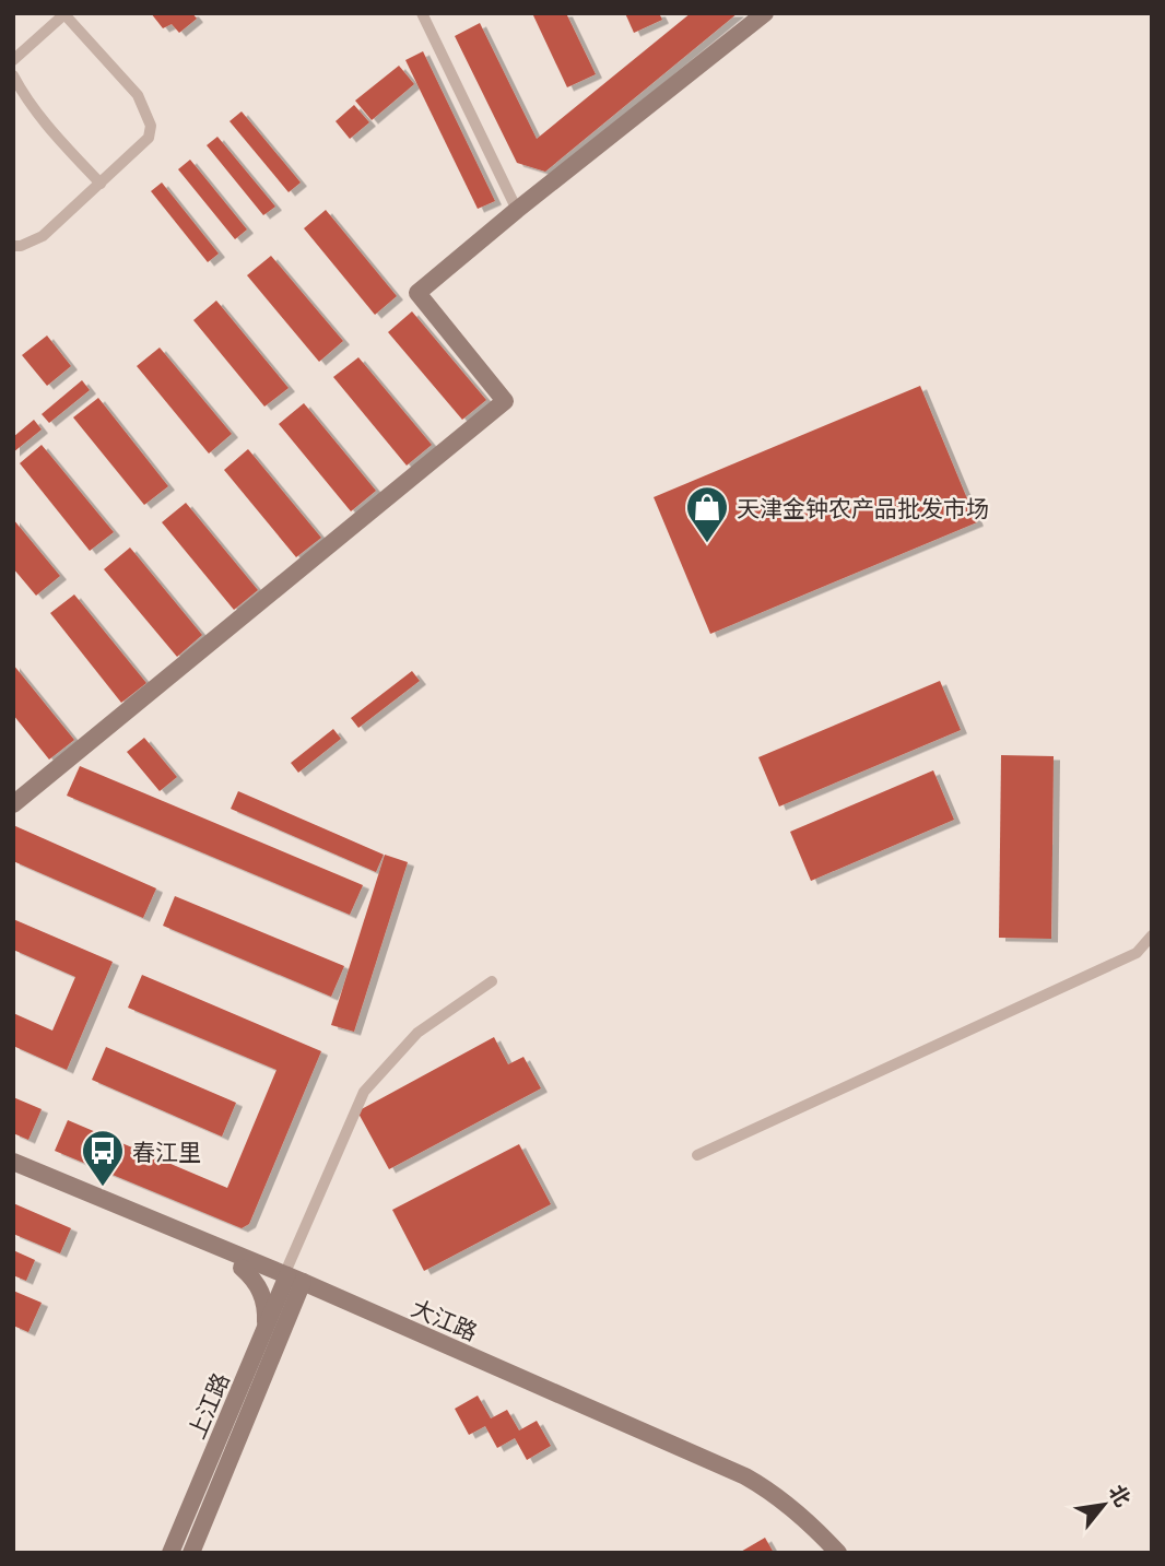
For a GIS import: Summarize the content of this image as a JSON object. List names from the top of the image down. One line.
{"streets":{"street":["大江路","上江路"]},"places":{"shop":["天津金钟农产品批发市场"],"bus stop":["春江里"]},"north":"top right"}
